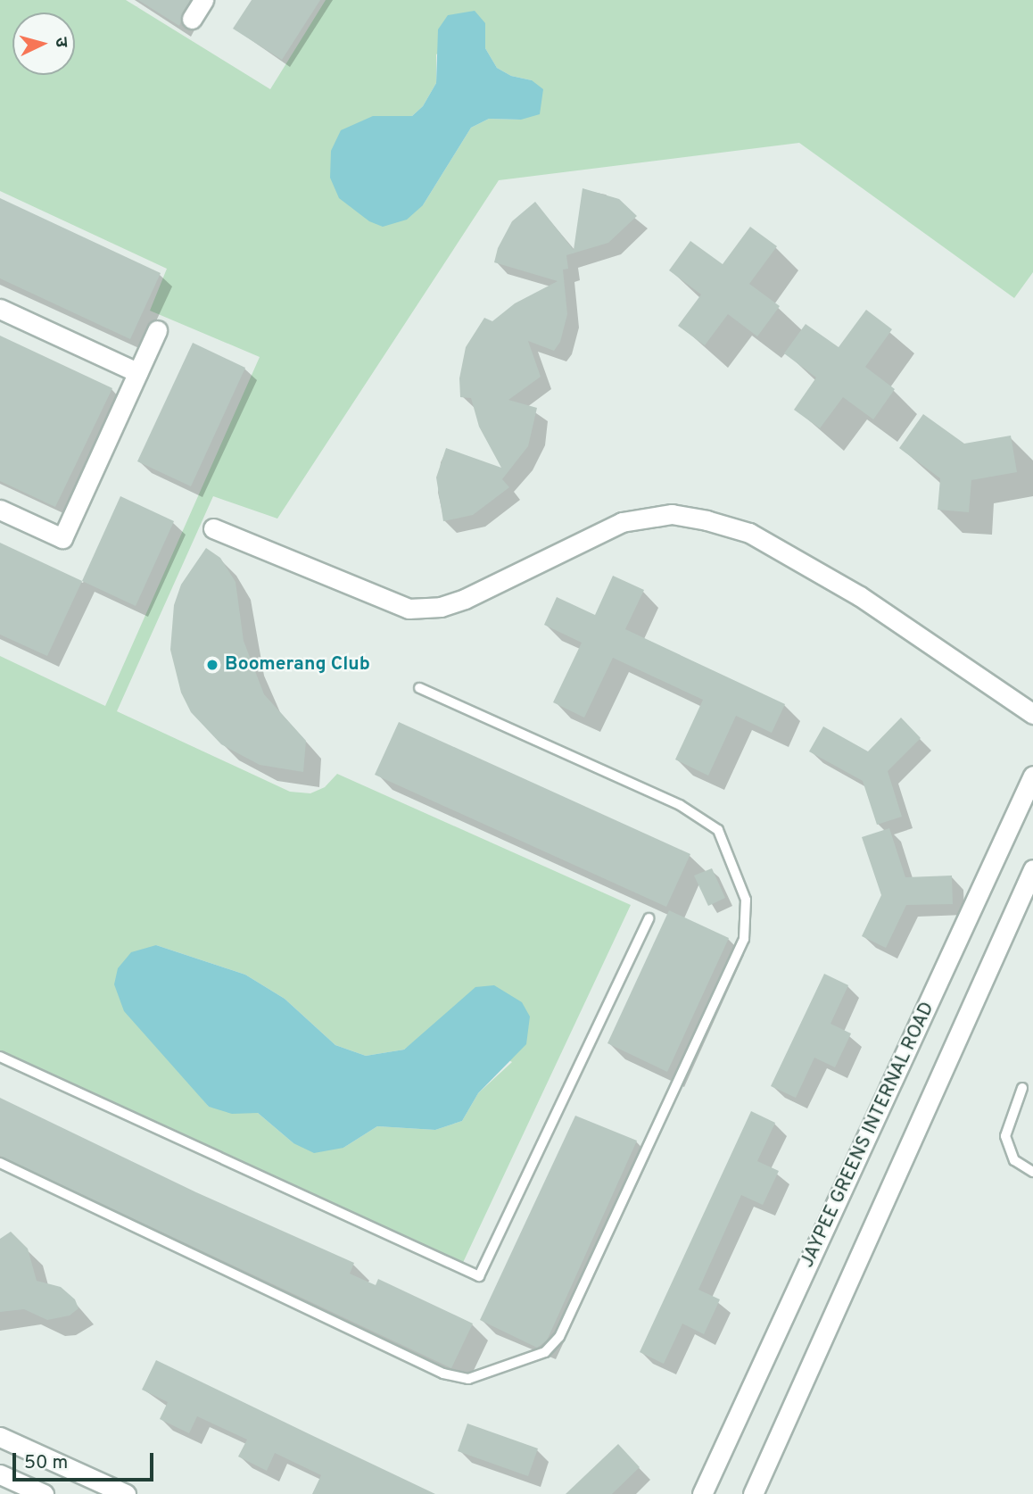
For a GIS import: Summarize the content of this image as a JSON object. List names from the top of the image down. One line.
{"streets":{"street":["JAYPEE GREENS INTERNAL ROAD"]},"places":["Boomerang Club"],"scale_bar":"50 m","north":"right"}
